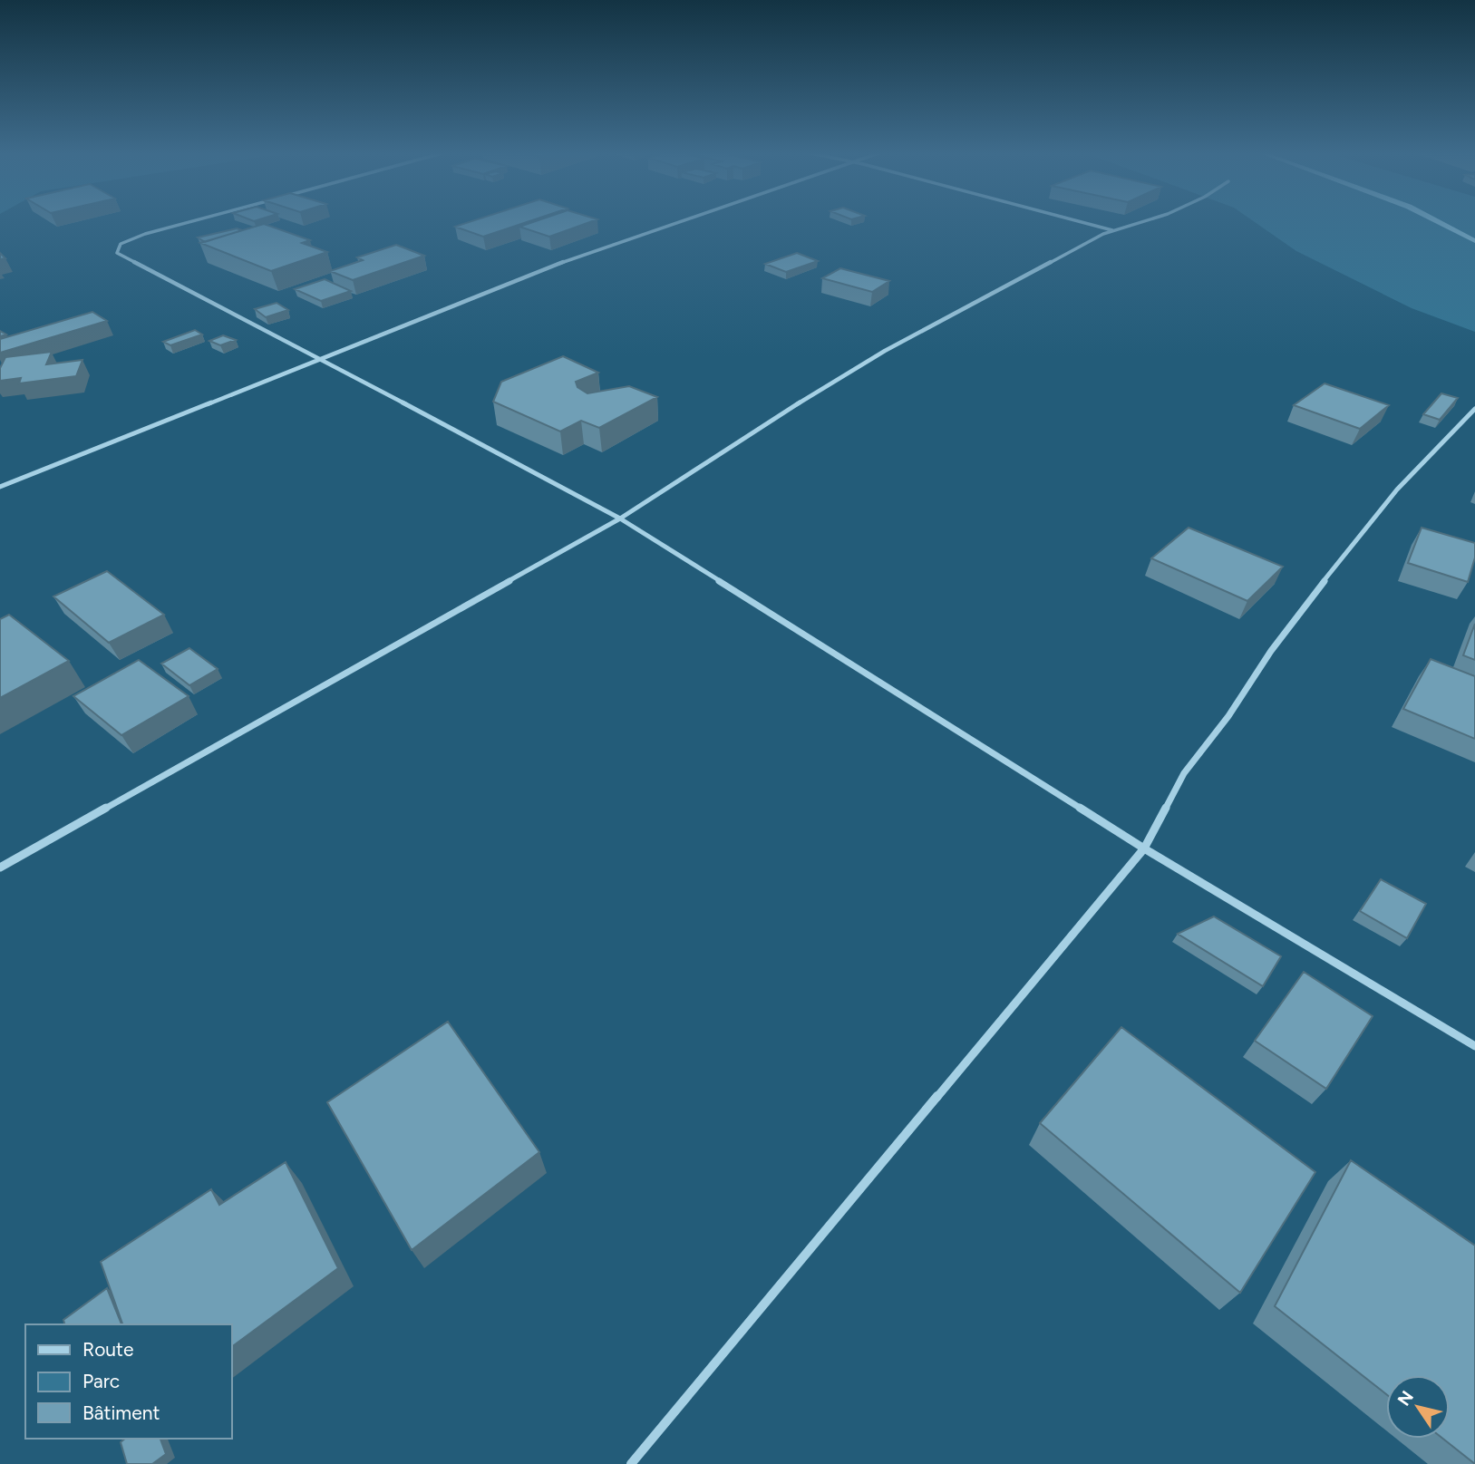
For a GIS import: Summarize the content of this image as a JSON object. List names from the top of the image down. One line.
{"legend":["Route","Parc","Bâtiment"],"north":"top left"}
